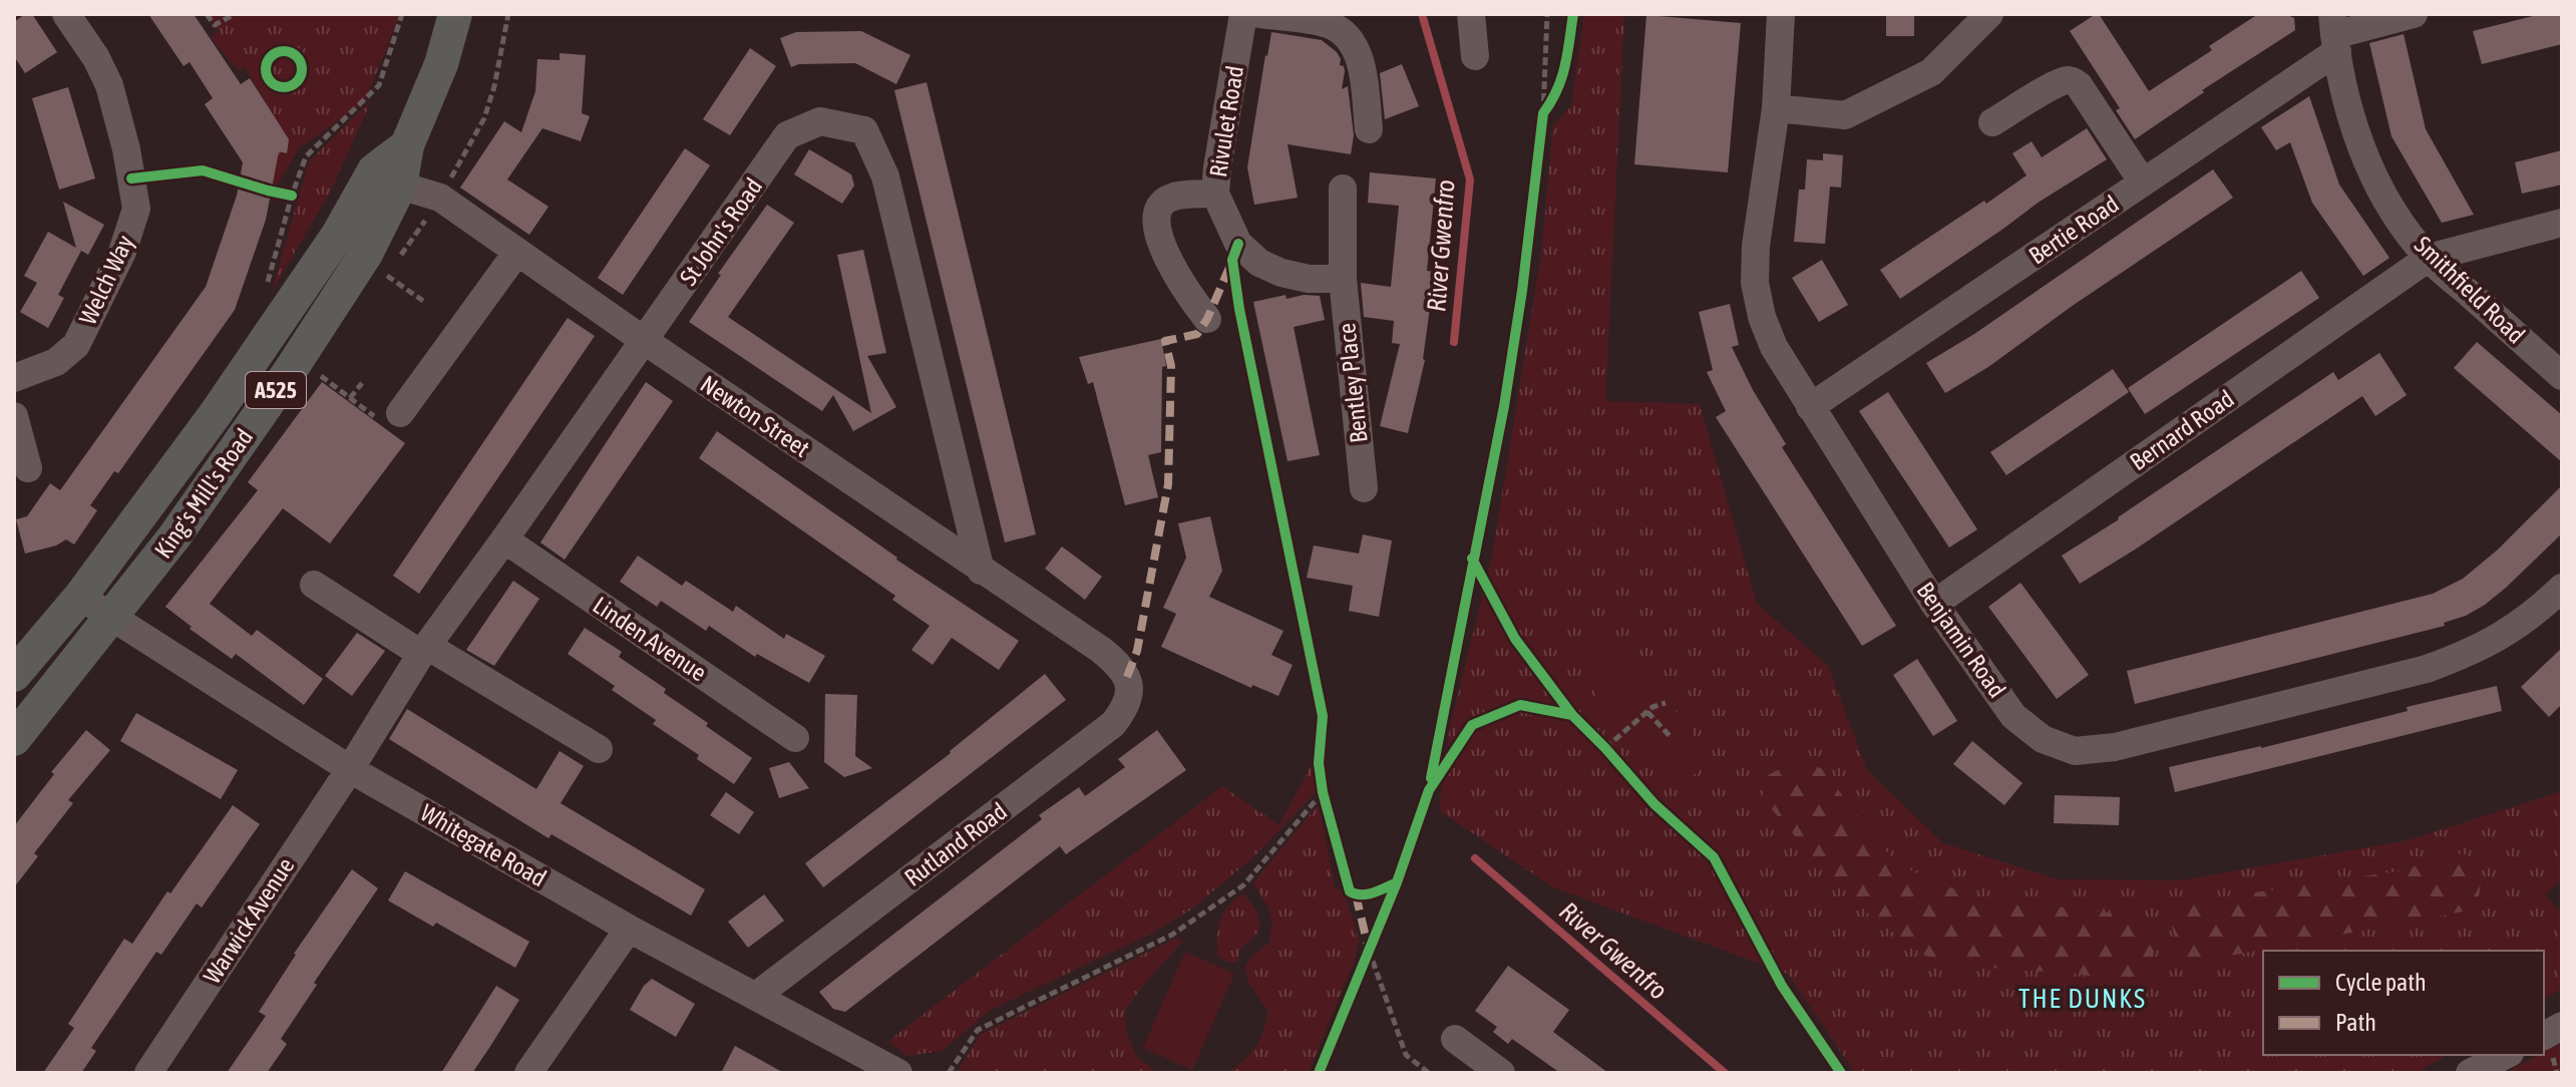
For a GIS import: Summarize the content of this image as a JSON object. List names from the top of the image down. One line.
{"streets":{"main road":["A525","King's Mill's Road"],"street":["Rivulet Road","Bertie Road","St John's Road","Welch Way","Smithfield Road","Bentley Place","Newton Street","Bernard Road","Linden Avenue","Benjamin Road","Rutland Road","Whitegate Road","Warwick Avenue"]},"crossings":[["Rivulet Road","Bentley Place"],["Bertie Road","Smithfield Road"],["Bertie Road","Benjamin Road"],["St John's Road","Newton Street"],["St John's Road","Linden Avenue"],["St John's Road","Whitegate Road"],["St John's Road","Warwick Avenue"],["Smithfield Road","Bernard Road"],["Newton Street","King's Mill's Road"],["Newton Street","Rutland Road"],["Bernard Road","Benjamin Road"],["King's Mill's Road","Whitegate Road"],["Rutland Road","Whitegate Road"],["Whitegate Road","Warwick Avenue"]],"districts":["THE DUNKS"],"water":["River Gwenfro"],"legend":["Cycle path","Path"]}
